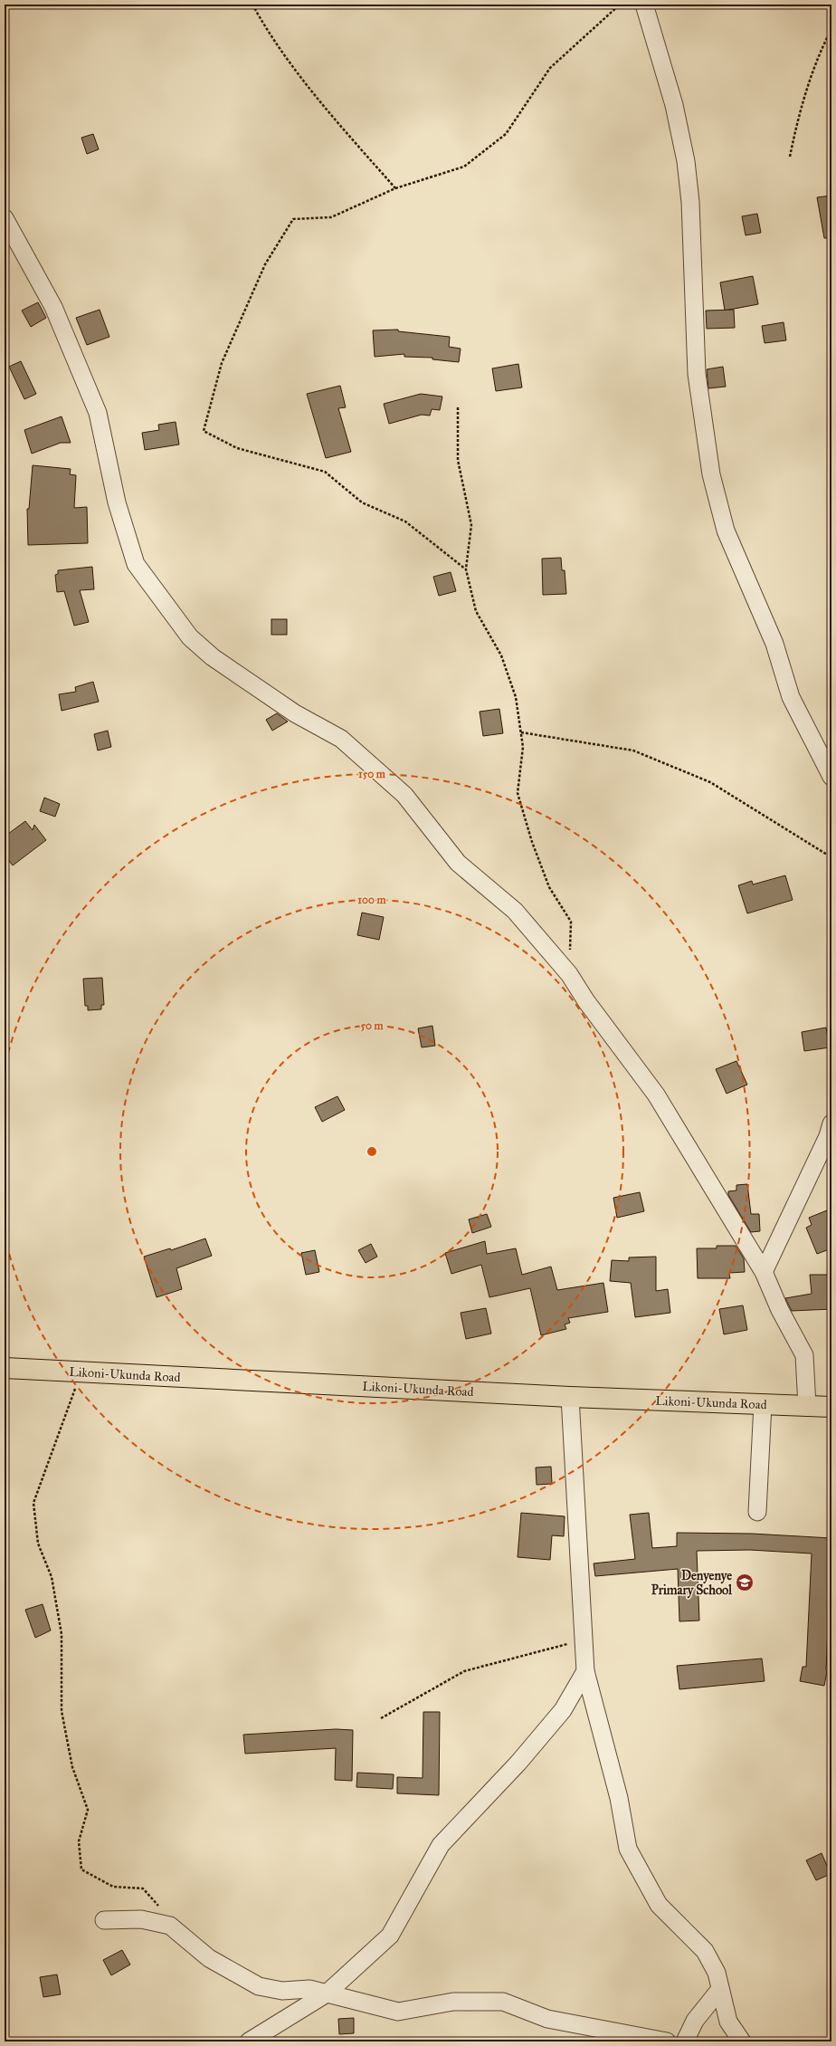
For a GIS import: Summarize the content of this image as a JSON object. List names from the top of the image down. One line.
{"streets":{"highway":["Likoni-Ukunda Road"]},"places":{"school or university":["Denyenye Primary School"]},"rings":["150 m","100 m","50 m"]}
